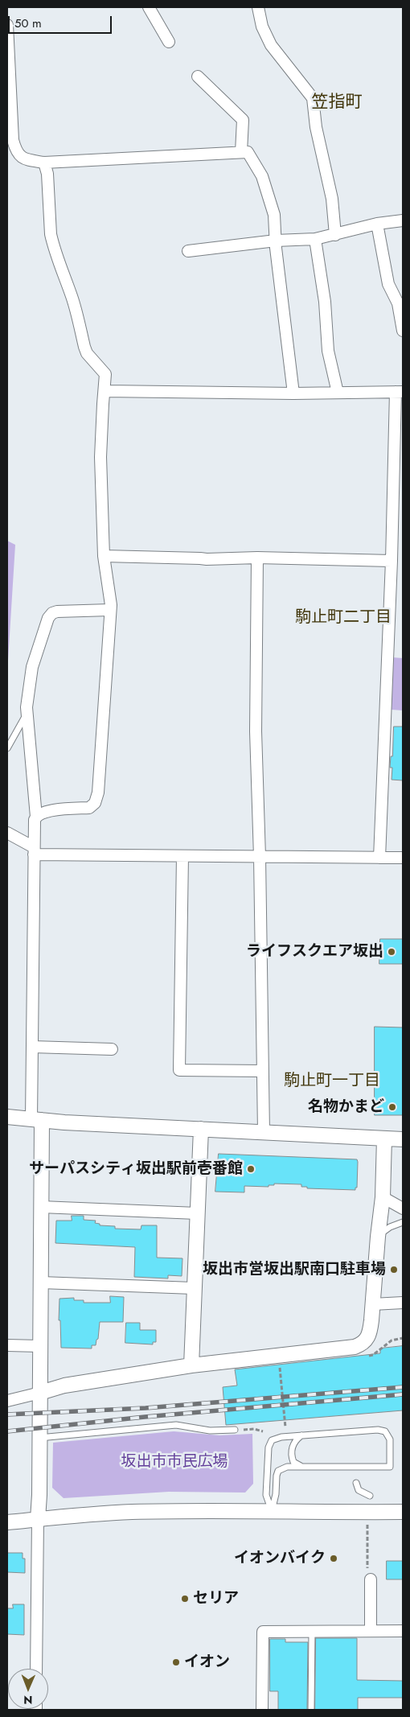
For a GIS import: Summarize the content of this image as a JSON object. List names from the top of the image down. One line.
{"districts":["笠指町","駒止町二丁目","駒止町一丁目"],"parks":["坂出市市民広場"],"places":["ライフスクエア坂出","名物かまど","サーパスシティ坂出駅前壱番館","坂出市営坂出駅南口駐車場","イオンバイク","セリア","イオン"],"scale_bar":"50 m","north":"bottom"}
